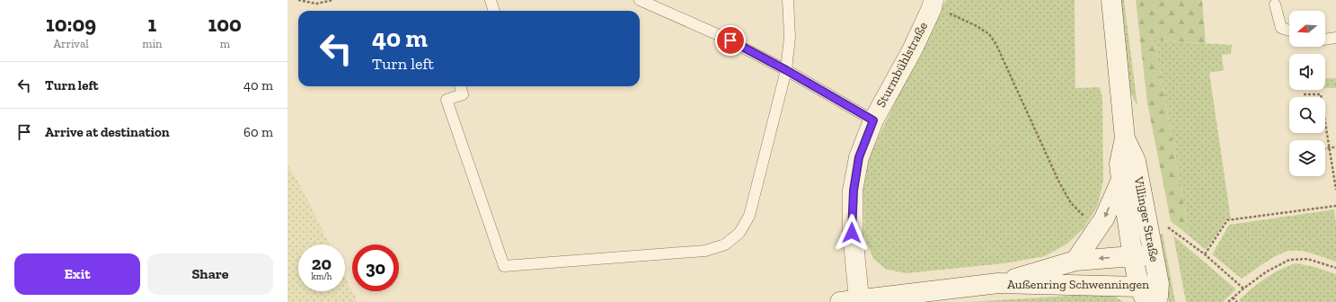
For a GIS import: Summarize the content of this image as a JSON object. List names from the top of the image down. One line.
{"streets":{"street":["Sturmbühlstraße","Villinger Straße","Außenring Schwenningen"]},"crossings":[["Sturmbühlstraße","Außenring Schwenningen"],["Villinger Straße","Außenring Schwenningen"]],"north":"left","page":{"eta":["10:09","Arrival","1","min","100","m"],"turn":["40 m","Turn left"],"list":[{"name":"Turn left","value":"40 m"},{"name":"Arrive at destination","value":"60 m"}],"speed":"20 km/h","limit":"30","buttons":["Exit","Share"]}}
